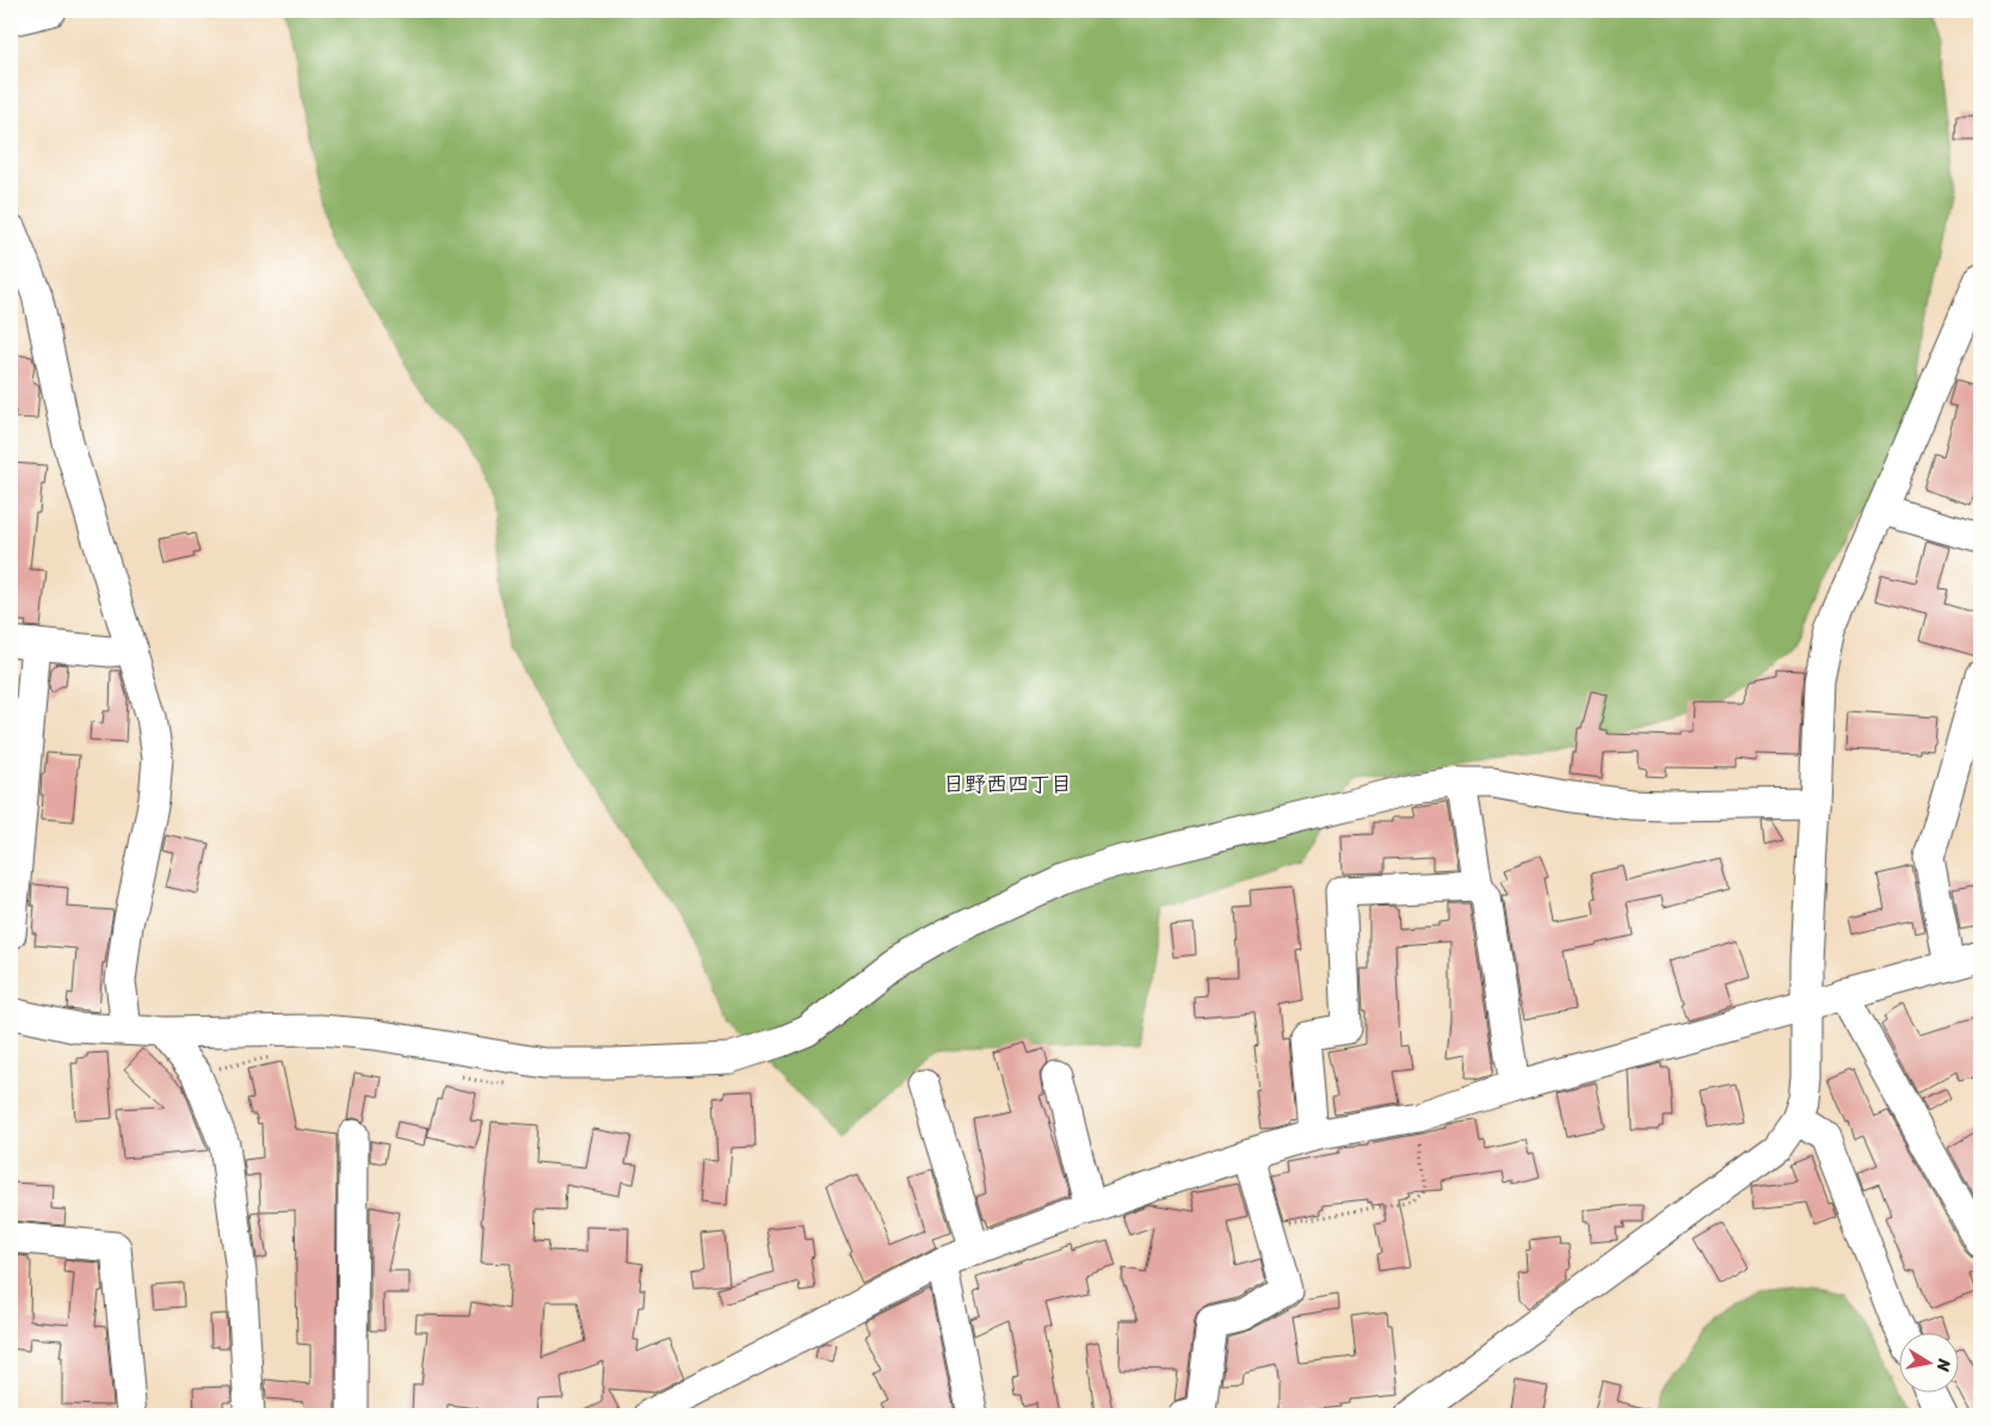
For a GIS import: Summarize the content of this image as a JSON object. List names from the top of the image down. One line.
{"districts":["日野西四丁目"],"north":"right"}
